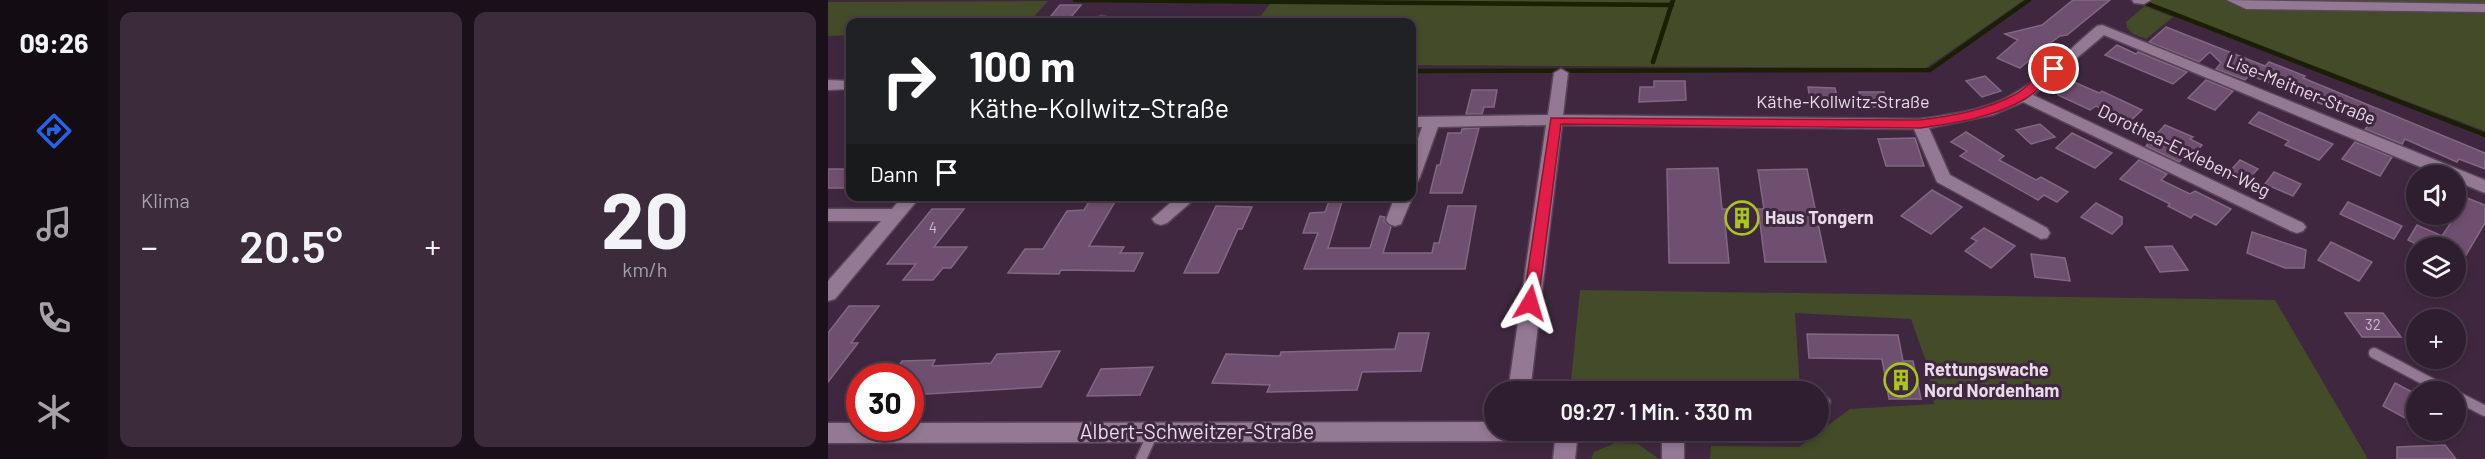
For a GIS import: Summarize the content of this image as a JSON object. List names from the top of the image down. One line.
{"streets":{"street":["Lise-Meitner-Straße","Käthe-Kollwitz-Straße","Dorothea-Erxleben-Weg","Albert-Schweitzer-Straße"]},"crossings":[["Lise-Meitner-Straße","Käthe-Kollwitz-Straße"],["Käthe-Kollwitz-Straße","Dorothea-Erxleben-Weg"]],"places":{"building":["Haus Tongern","Rettungswache Nord Nordenham"]},"house_numbers":["4","32"],"page":{"tabs":"09:26","tile":["Klima",["20","km/h"]],"turn":["100 m","Käthe-Kollwitz-Straße"],"then":"Dann","map_buttons":["+","−"],"heat":["−","20.5°","+"],"limit":"30","trip":"09:27 · 1 Min. · 330 m"}}
